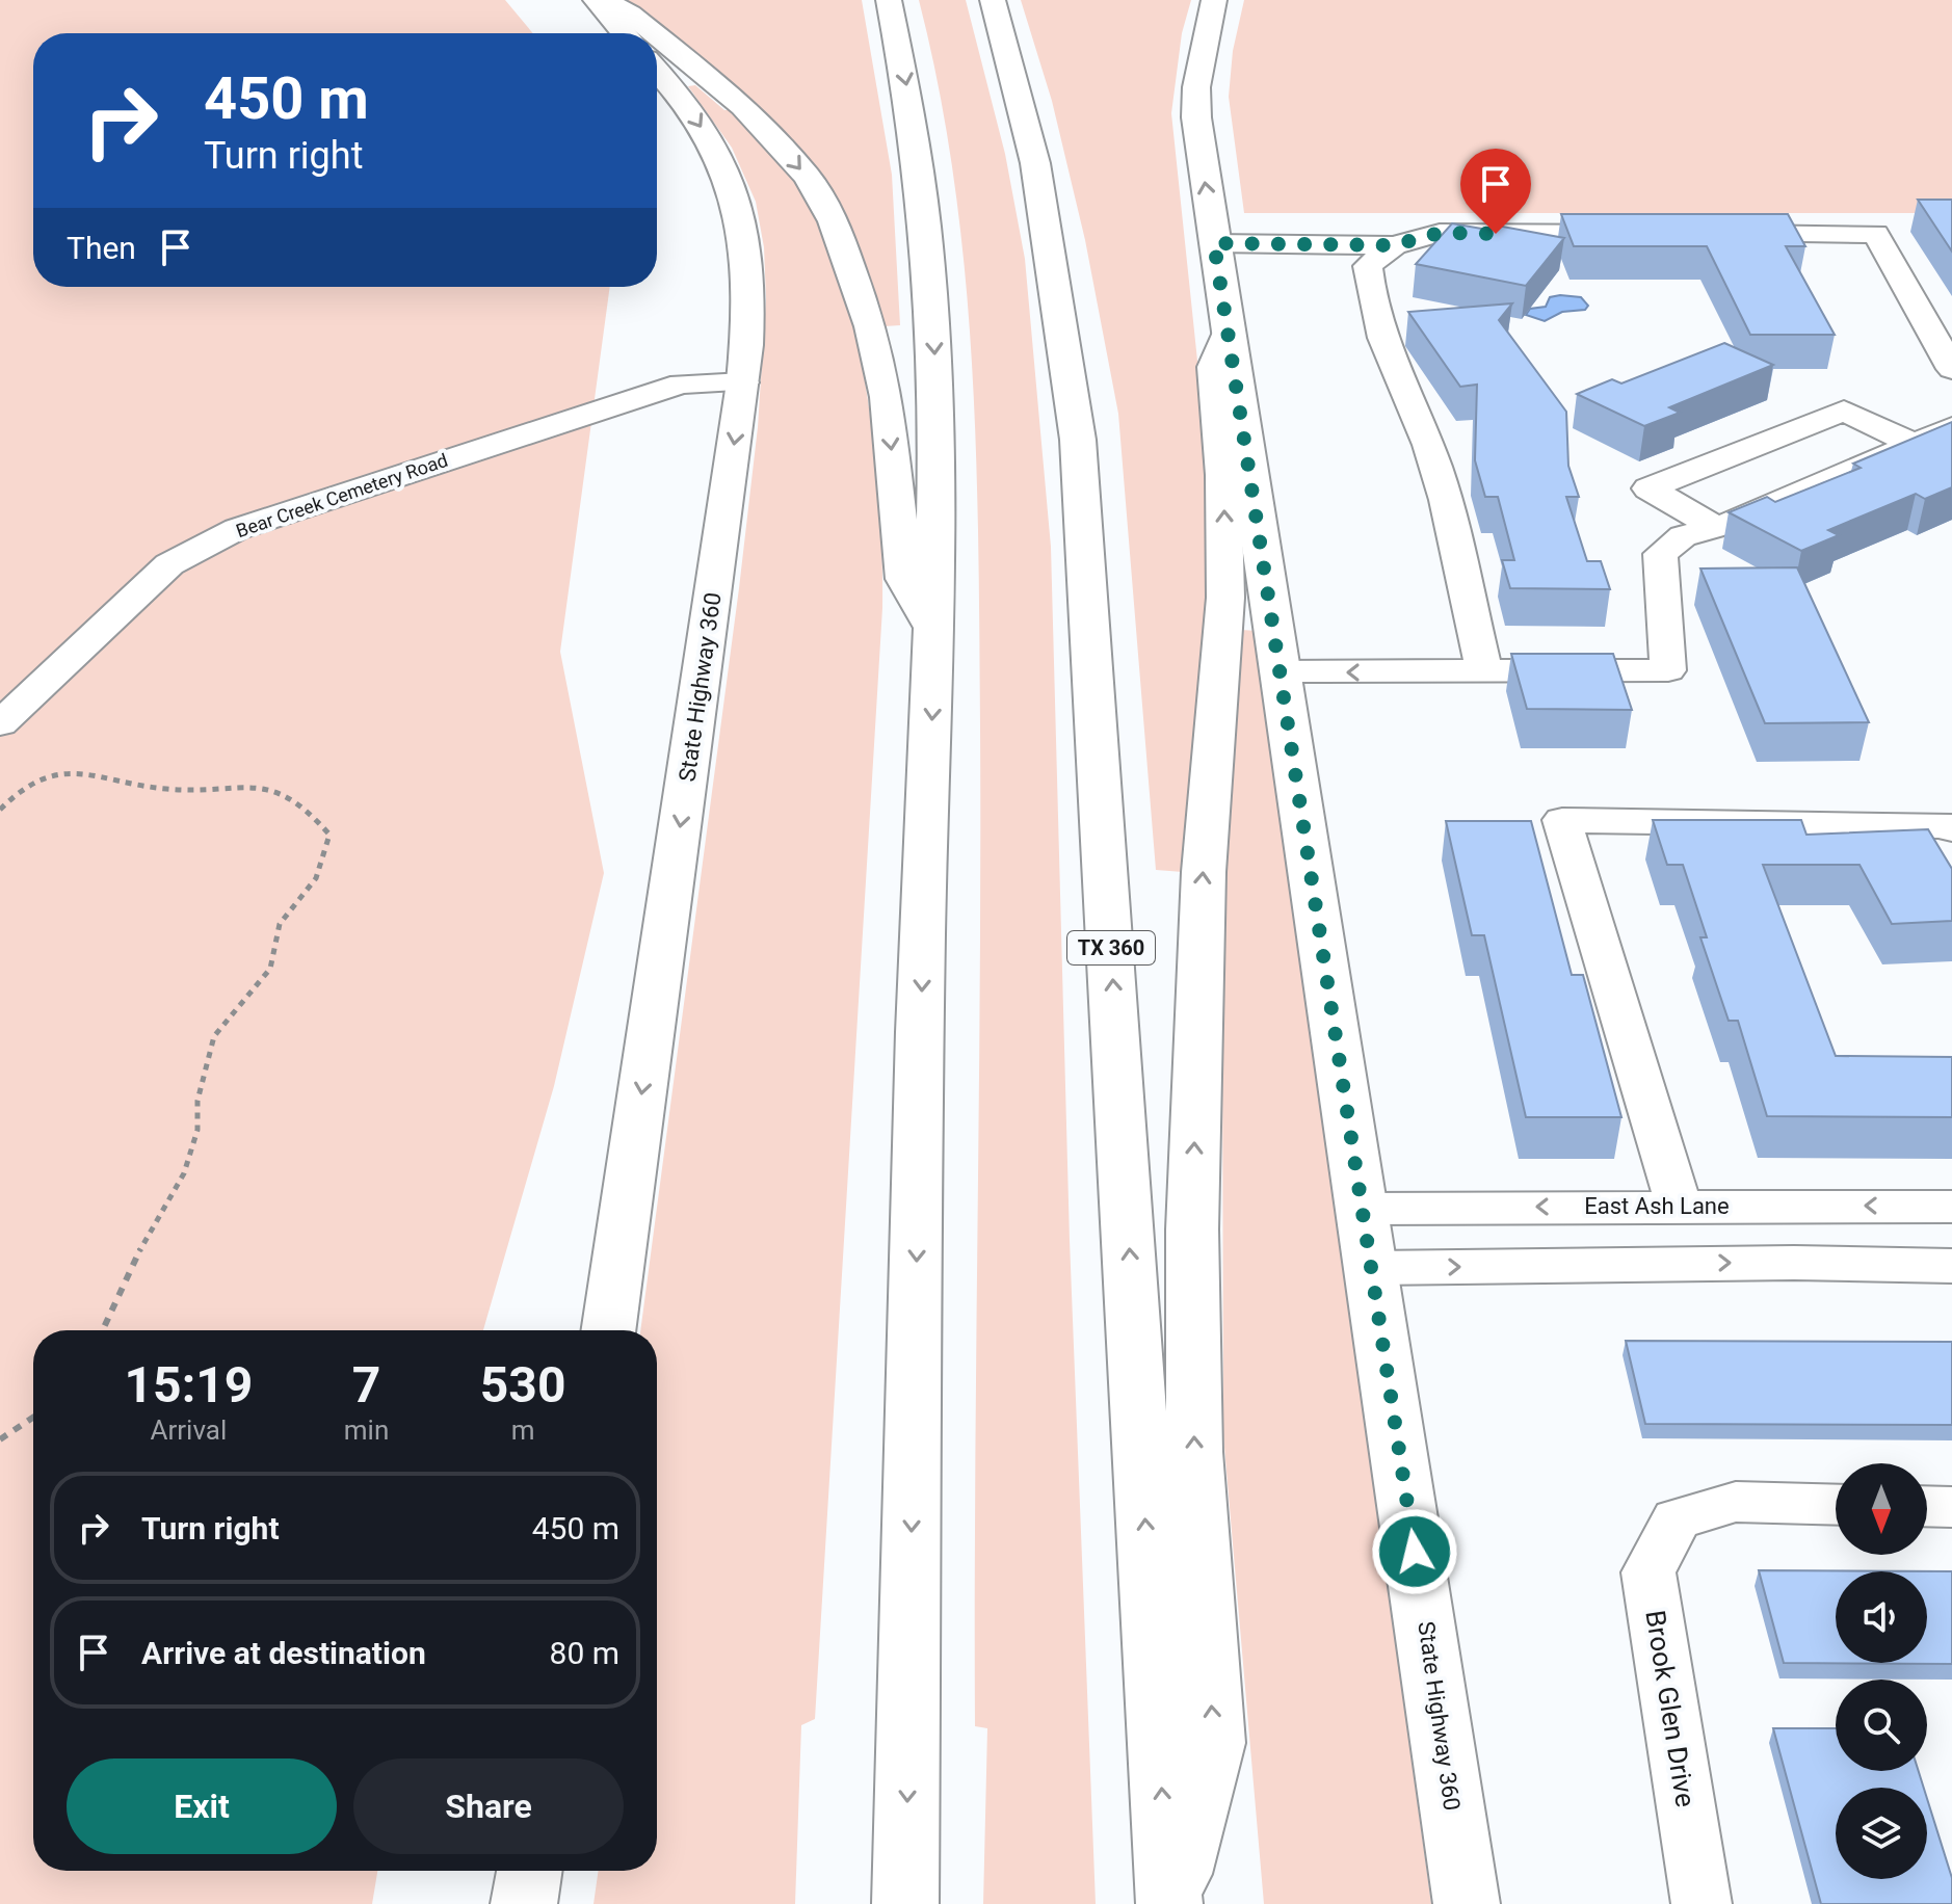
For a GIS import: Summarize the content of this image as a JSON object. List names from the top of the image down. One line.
{"streets":{"main road":["State Highway 360","TX 360"],"street":["Bear Creek Cemetery Road","East Ash Lane","Brook Glen Drive"]},"crossings":[["Bear Creek Cemetery Road","State Highway 360"],["State Highway 360","East Ash Lane"]],"north":"bottom","page":{"turn":["450 m","Turn right"],"then":"Then","eta":["15:19","Arrival","7","min","530","m"],"list":[{"name":"Turn right","value":"450 m"},{"name":"Arrive at destination","value":"80 m"}],"buttons":["Exit","Share"]}}
